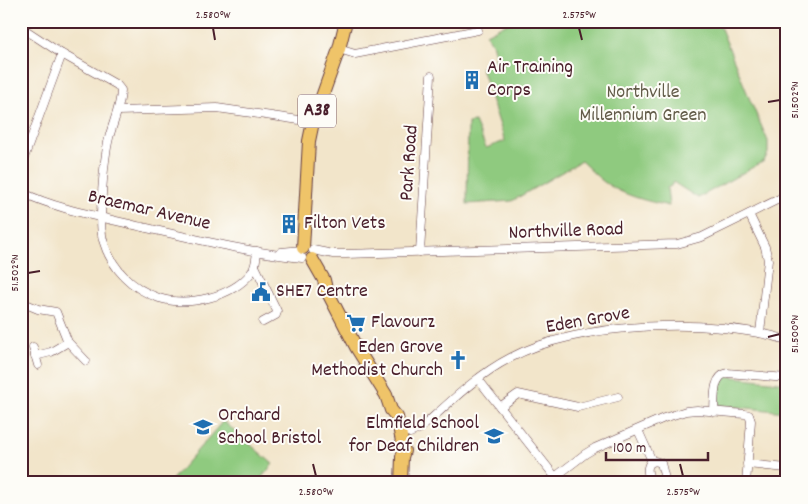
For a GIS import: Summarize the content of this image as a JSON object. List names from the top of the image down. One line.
{"streets":{"main road":["A38"],"street":["Park Road","Braemar Avenue","Northville Road","Eden Grove"]},"crossings":[["A38","Braemar Avenue"],["A38","Northville Road"],["Park Road","Northville Road"],["Braemar Avenue","Northville Road"]],"parks":["Northville Millennium Green"],"places":{"building":["Air Training Corps","Filton Vets"],"public building":["SHE7 Centre"],"supermarket":["Flavourz"],"church":["Eden Grove Methodist Church"],"school or university":["Orchard School Bristol","Elmfield School for Deaf Children"]},"scale_bar":"100 m","coordinates":["2.580°W","2.575°W","51.502°N","51.500°N"]}
